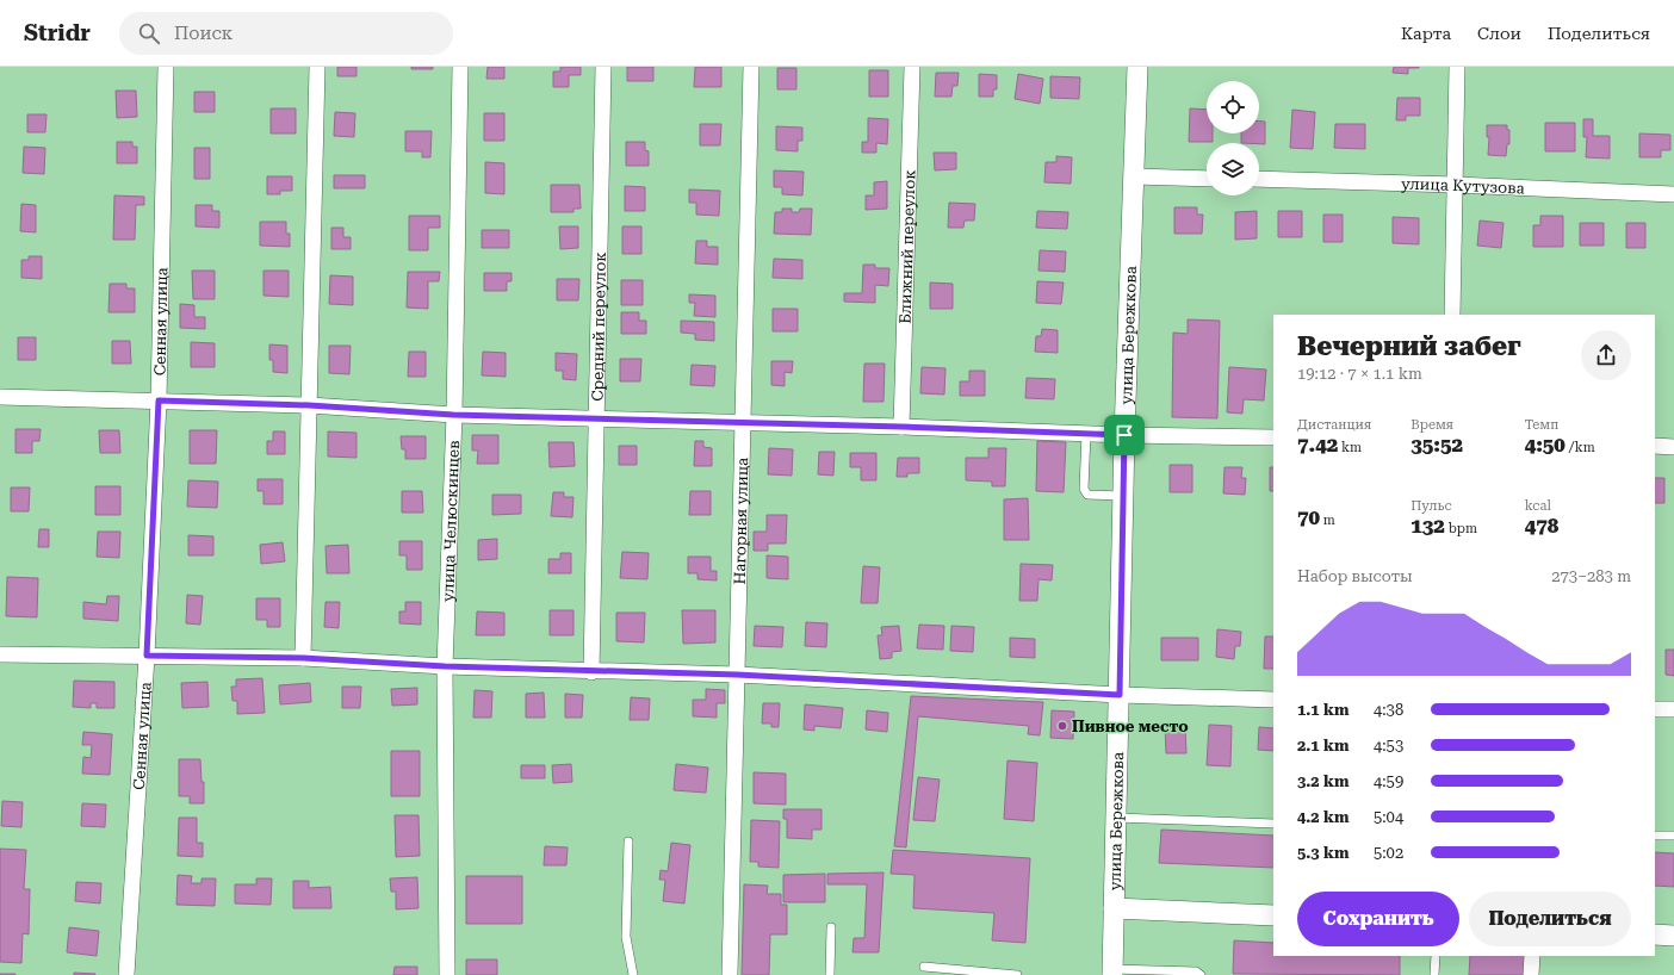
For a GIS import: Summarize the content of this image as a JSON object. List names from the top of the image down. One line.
{"streets":{"street":["улица Кутузова","Ближний переулок","Сенная улица","Средний переулок","улица Бережкова","улица Челюскинцев","Нагорная улица"]},"places":["Пивное место"],"page":{"header":"Stridr","search":"Поиск","nav":["Карта","Слои","Поделиться"],"heading":["Вечерний забег","19:12 · 7 × 1.1 km"],"stats":[["Дистанция","7.42 km"],["Время","35:52"],["Темп","4:50 /km"],["70 m"],["Пульс","132 bpm"],["kcal","478"]],"chart":["Набор высоты","273–283 m"],"list":[{"name":"1.1 km","note":"4:38"},{"name":"2.1 km","note":"4:53"},{"name":"3.2 km","note":"4:59"},{"name":"4.2 km","note":"5:04"},{"name":"5.3 km","note":"5:02"}],"buttons":["Сохранить","Поделиться"]}}
